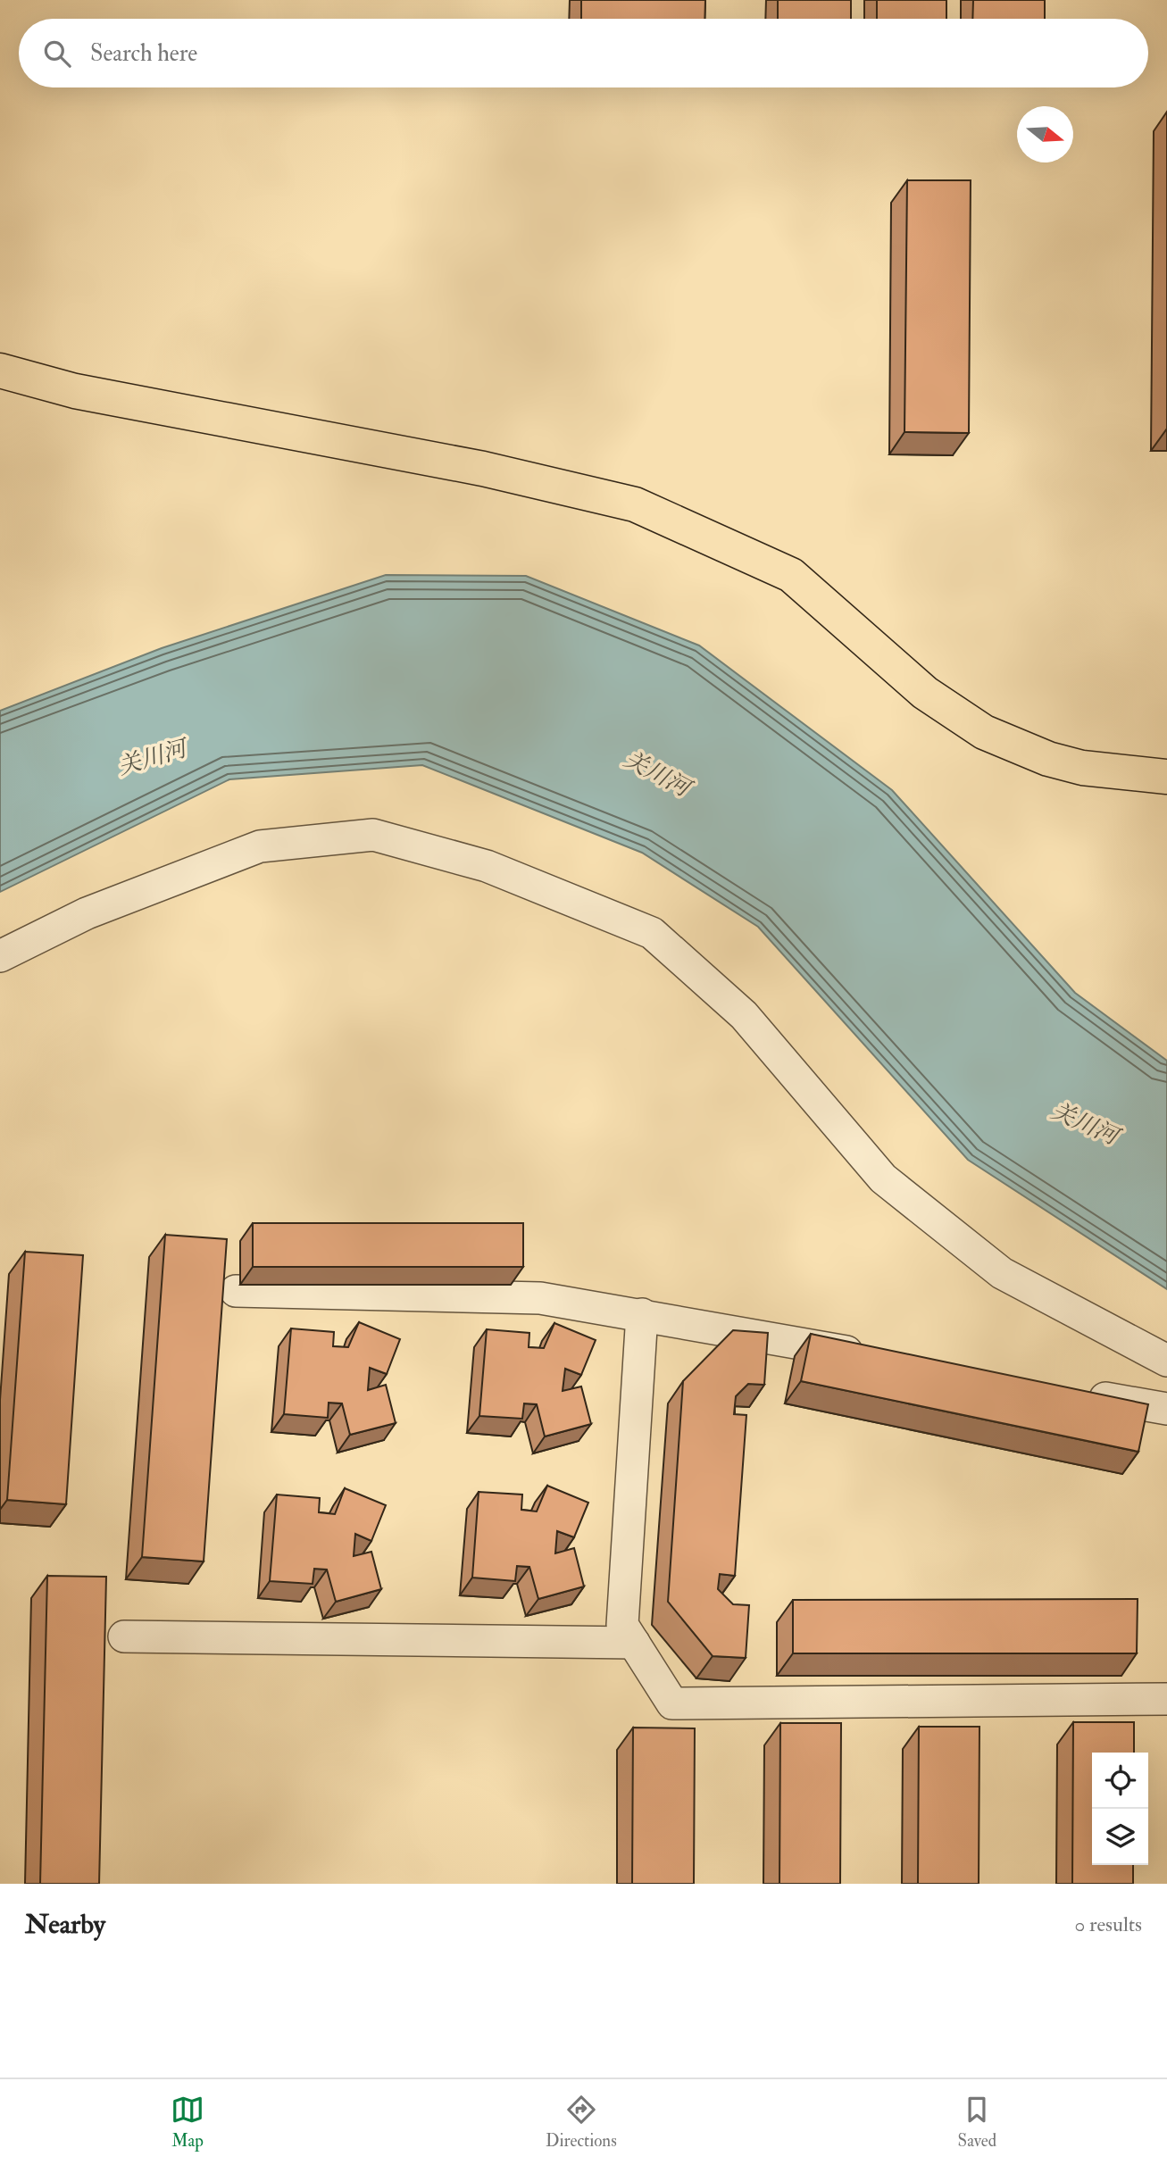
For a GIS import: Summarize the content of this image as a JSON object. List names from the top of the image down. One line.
{"water":["关川河"],"north":"right","page":{"search":"Search here","heading":["Nearby","0 results"],"nav":["Map","Directions","Saved"]}}
